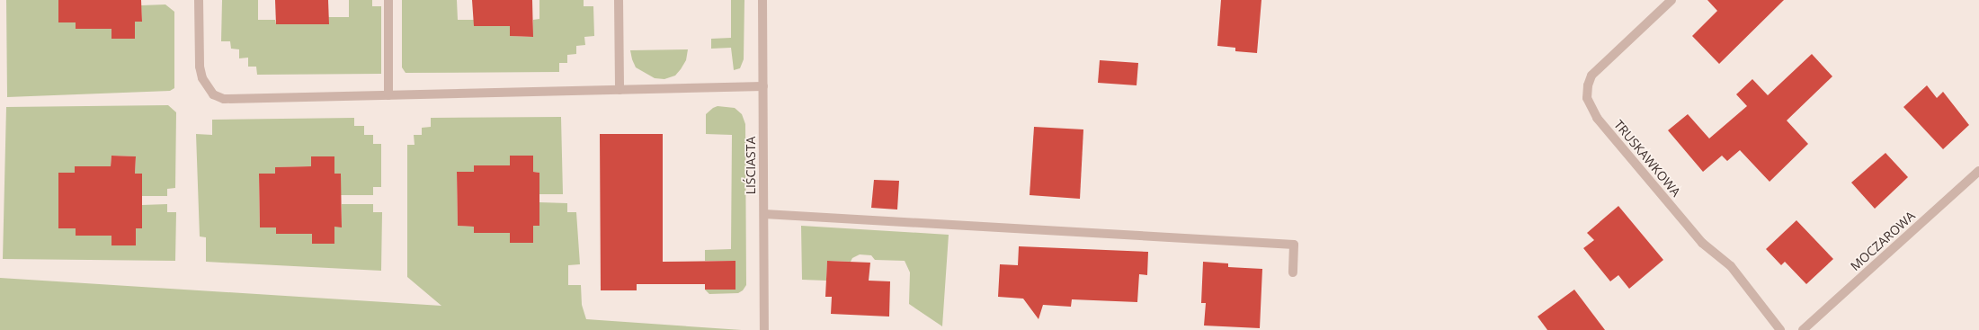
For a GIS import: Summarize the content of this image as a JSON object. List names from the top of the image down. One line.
{"streets":{"street":["TRUSKAWKOWA","LIŚCIASTA","MOCZAROWA"]}}
